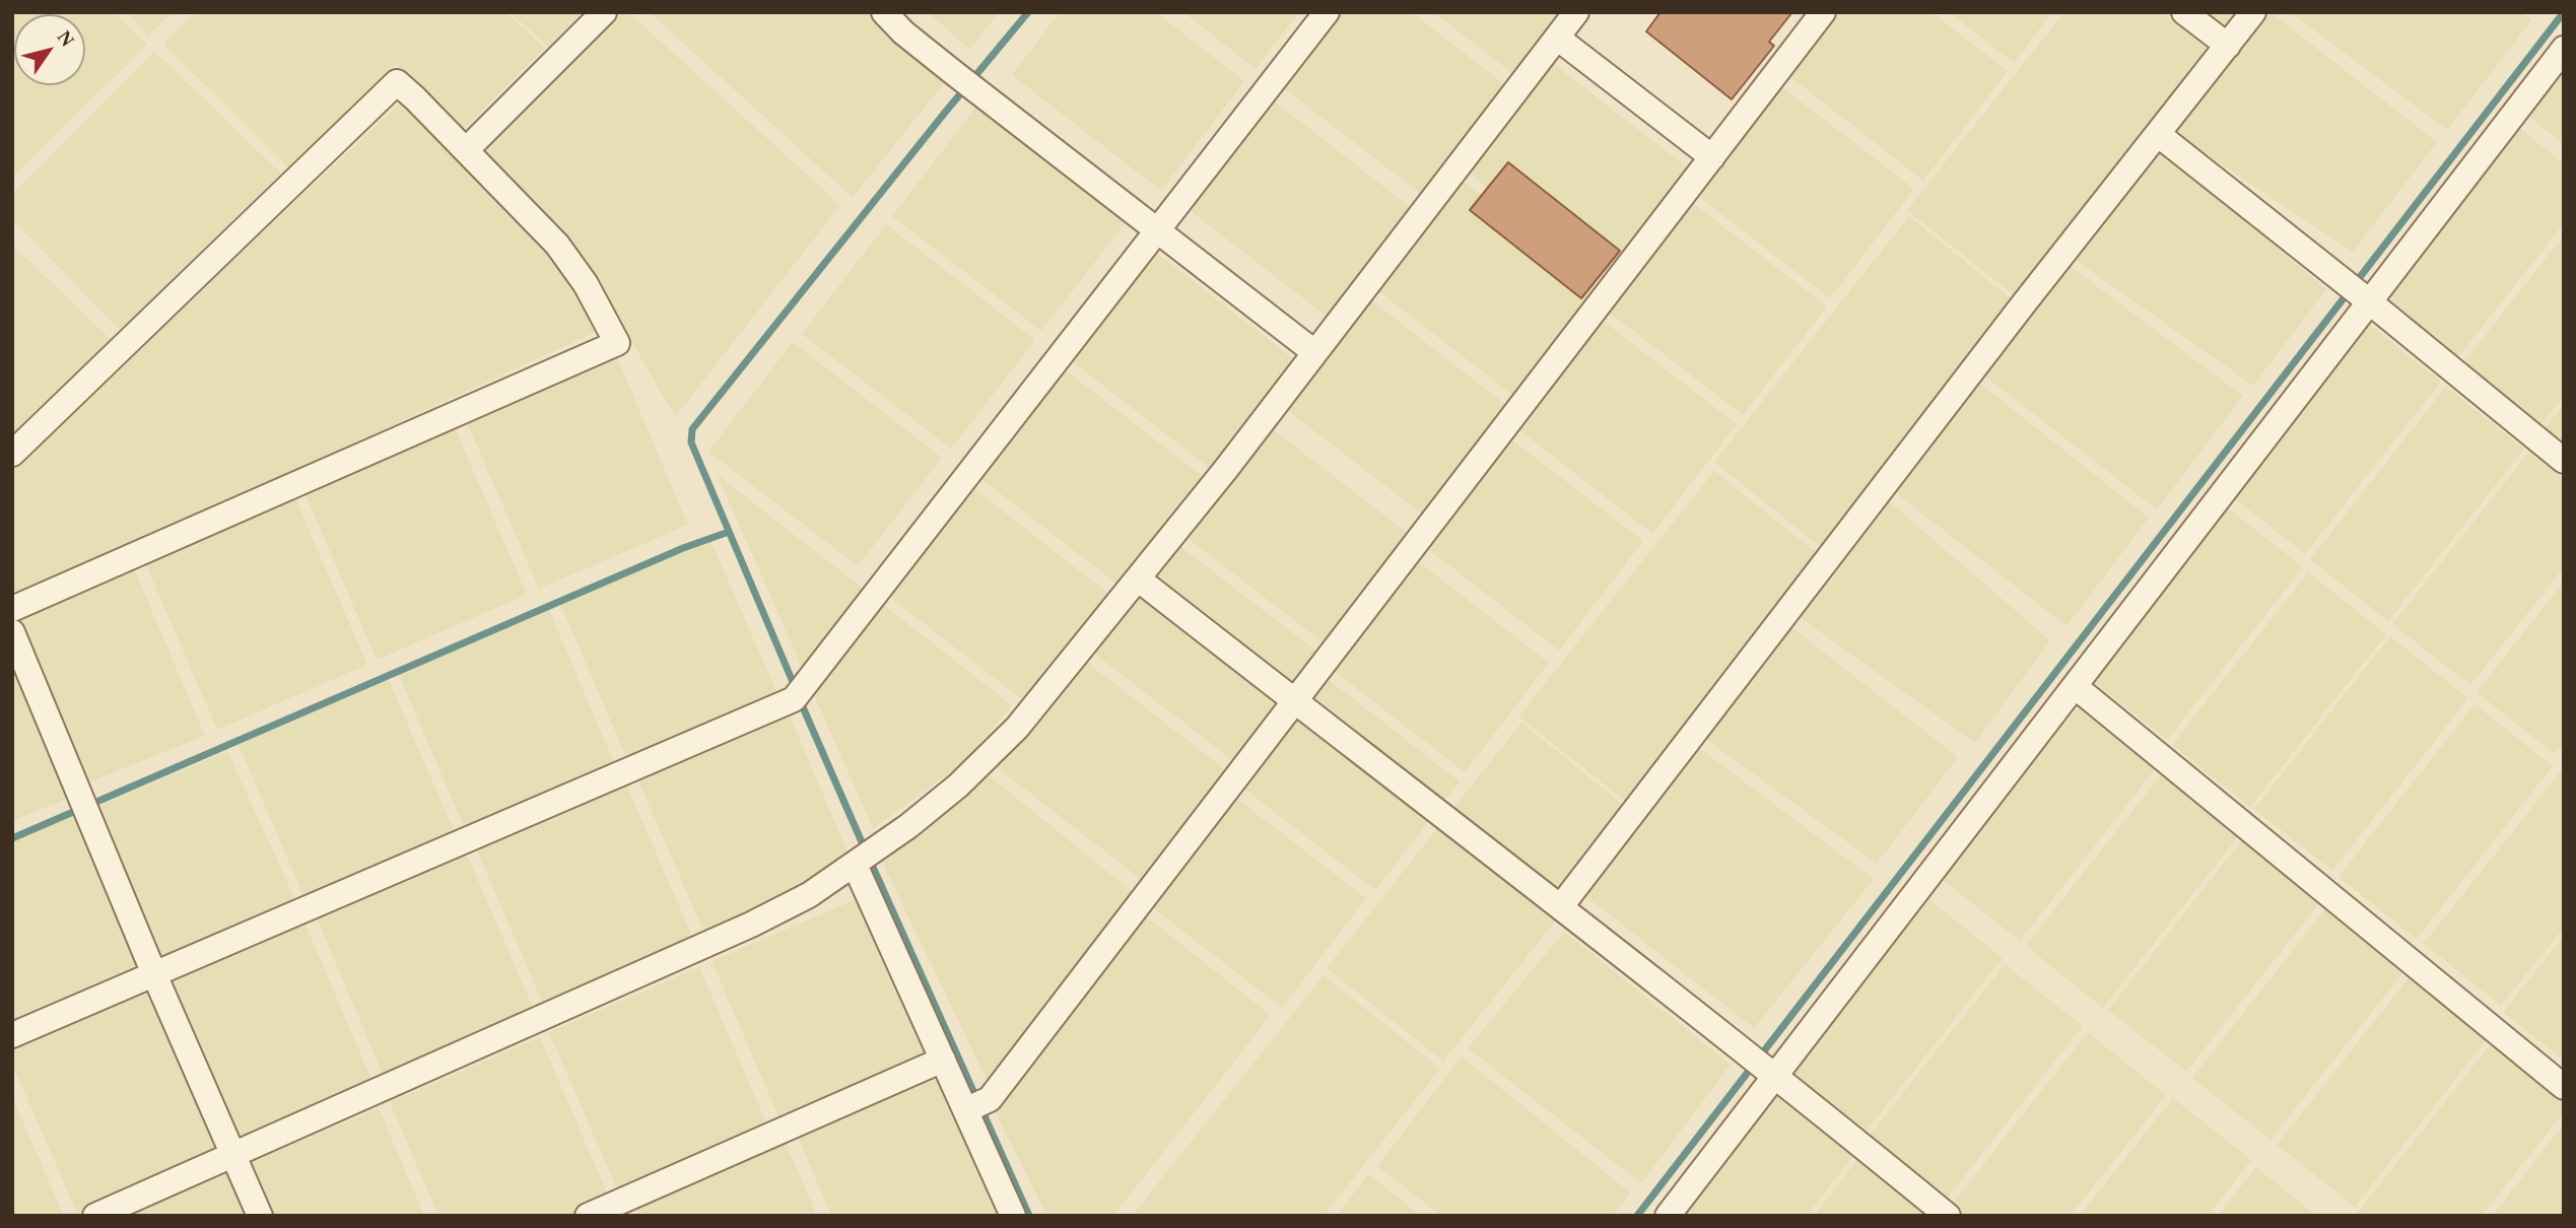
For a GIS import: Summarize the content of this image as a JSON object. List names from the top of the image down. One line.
{"north":"top right"}
